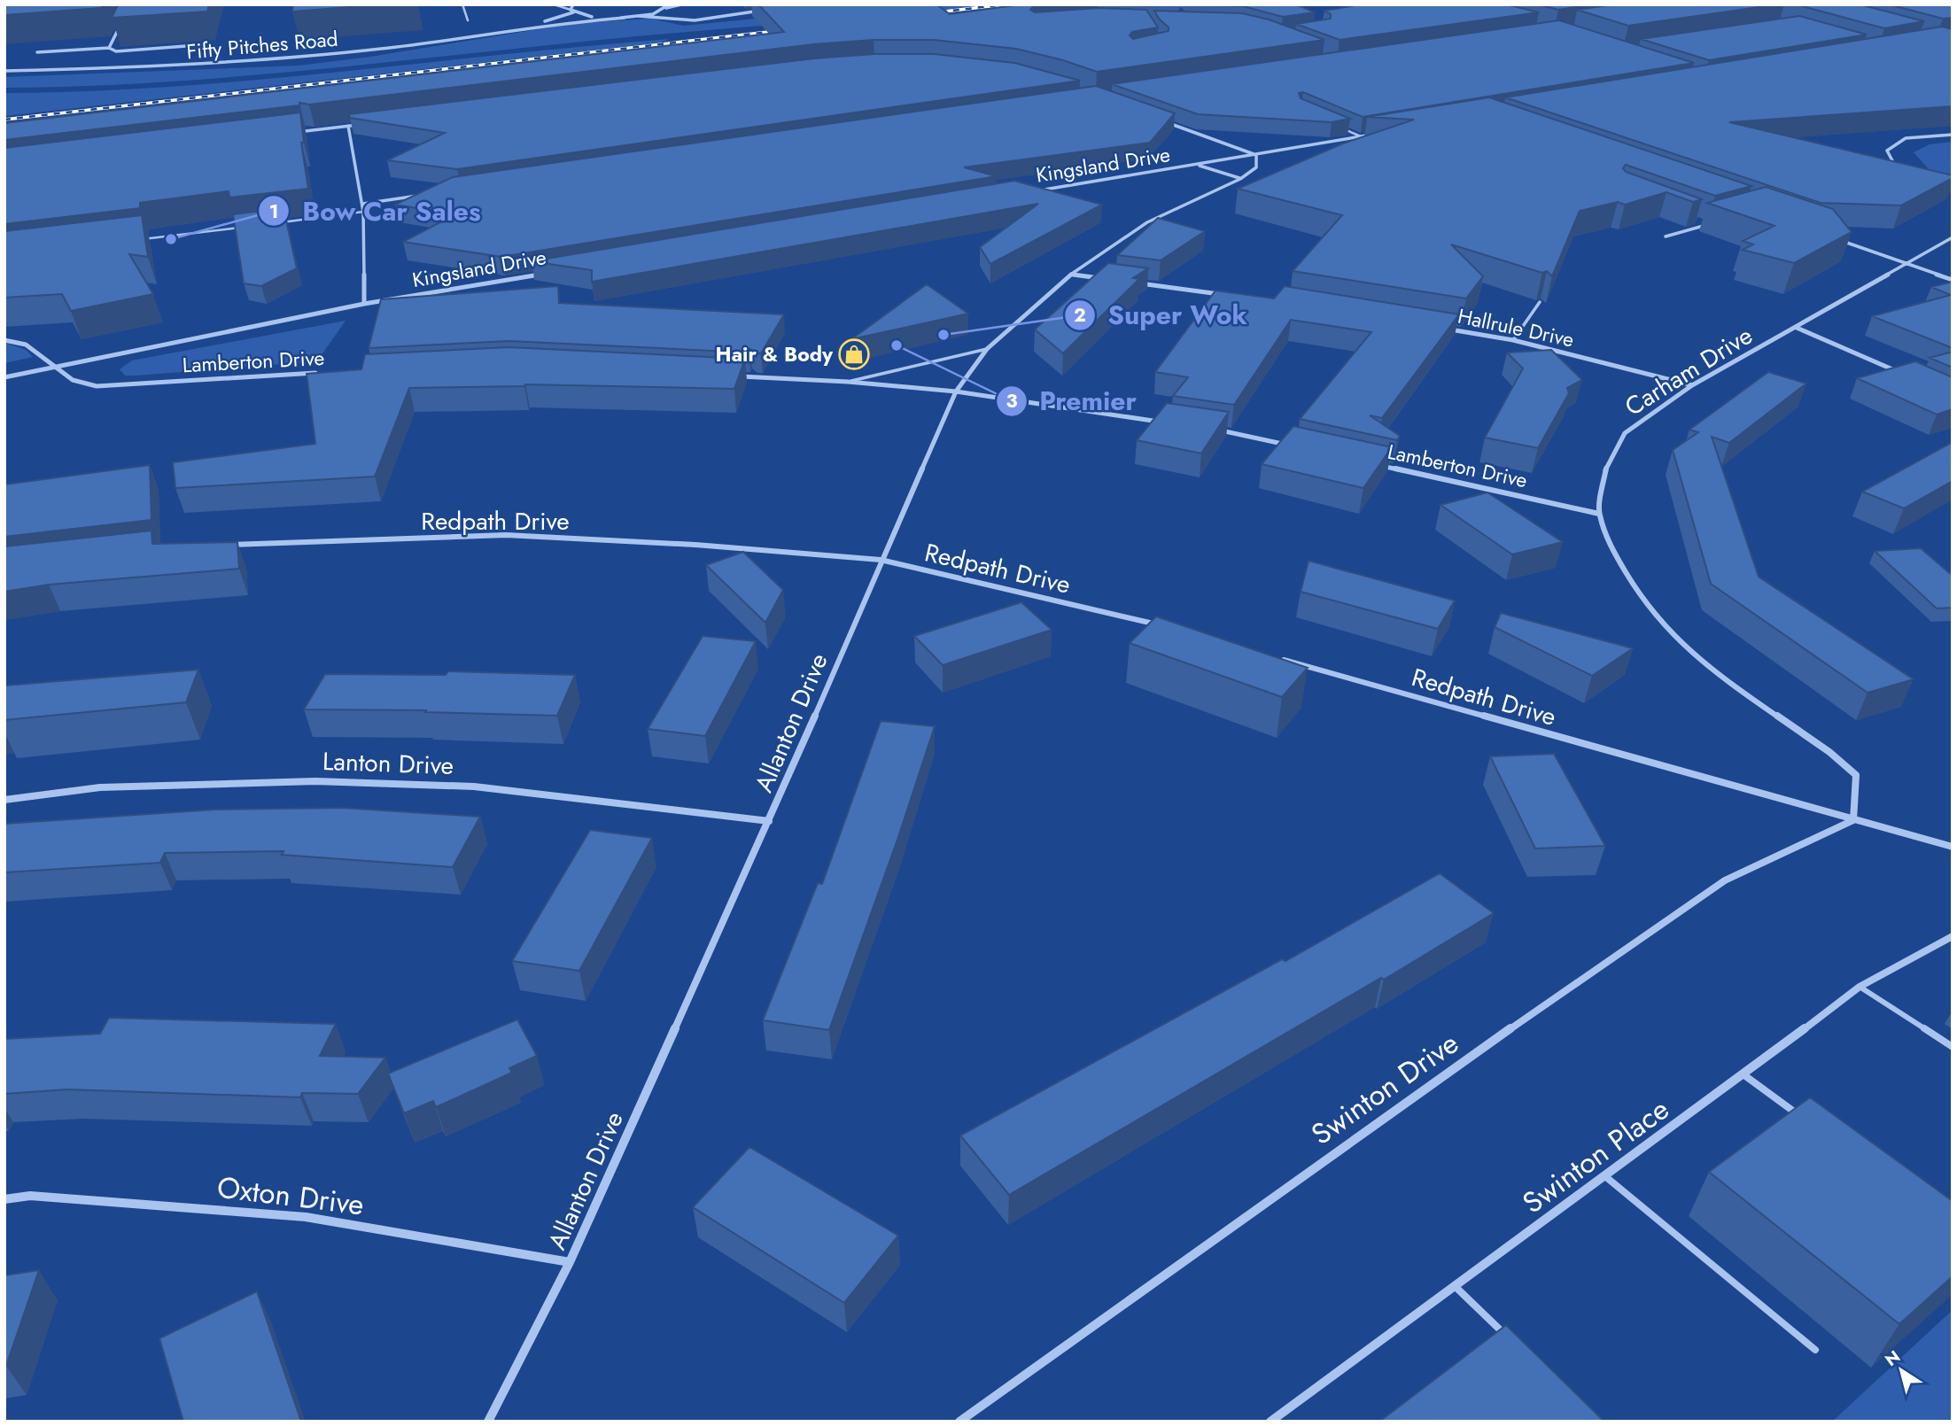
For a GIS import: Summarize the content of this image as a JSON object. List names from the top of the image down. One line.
{"streets":{"street":["Fifty Pitches Road","Kingsland Drive","Hallrule Drive","Lamberton Drive","Carham Drive","Redpath Drive","Allanton Drive","Lanton Drive","Swinton Drive","Swinton Place","Oxton Drive"]},"crossings":[["Kingsland Drive","Lamberton Drive"],["Hallrule Drive","Carham Drive"],["Lamberton Drive","Carham Drive"],["Carham Drive","Redpath Drive"],["Carham Drive","Swinton Drive"],["Redpath Drive","Allanton Drive"],["Redpath Drive","Swinton Drive"],["Allanton Drive","Lanton Drive"],["Allanton Drive","Oxton Drive"]],"places":{"other":["Bow Car Sales","Super Wok","Premier"],"shop":["Hair & Body"]},"north":"top left"}
